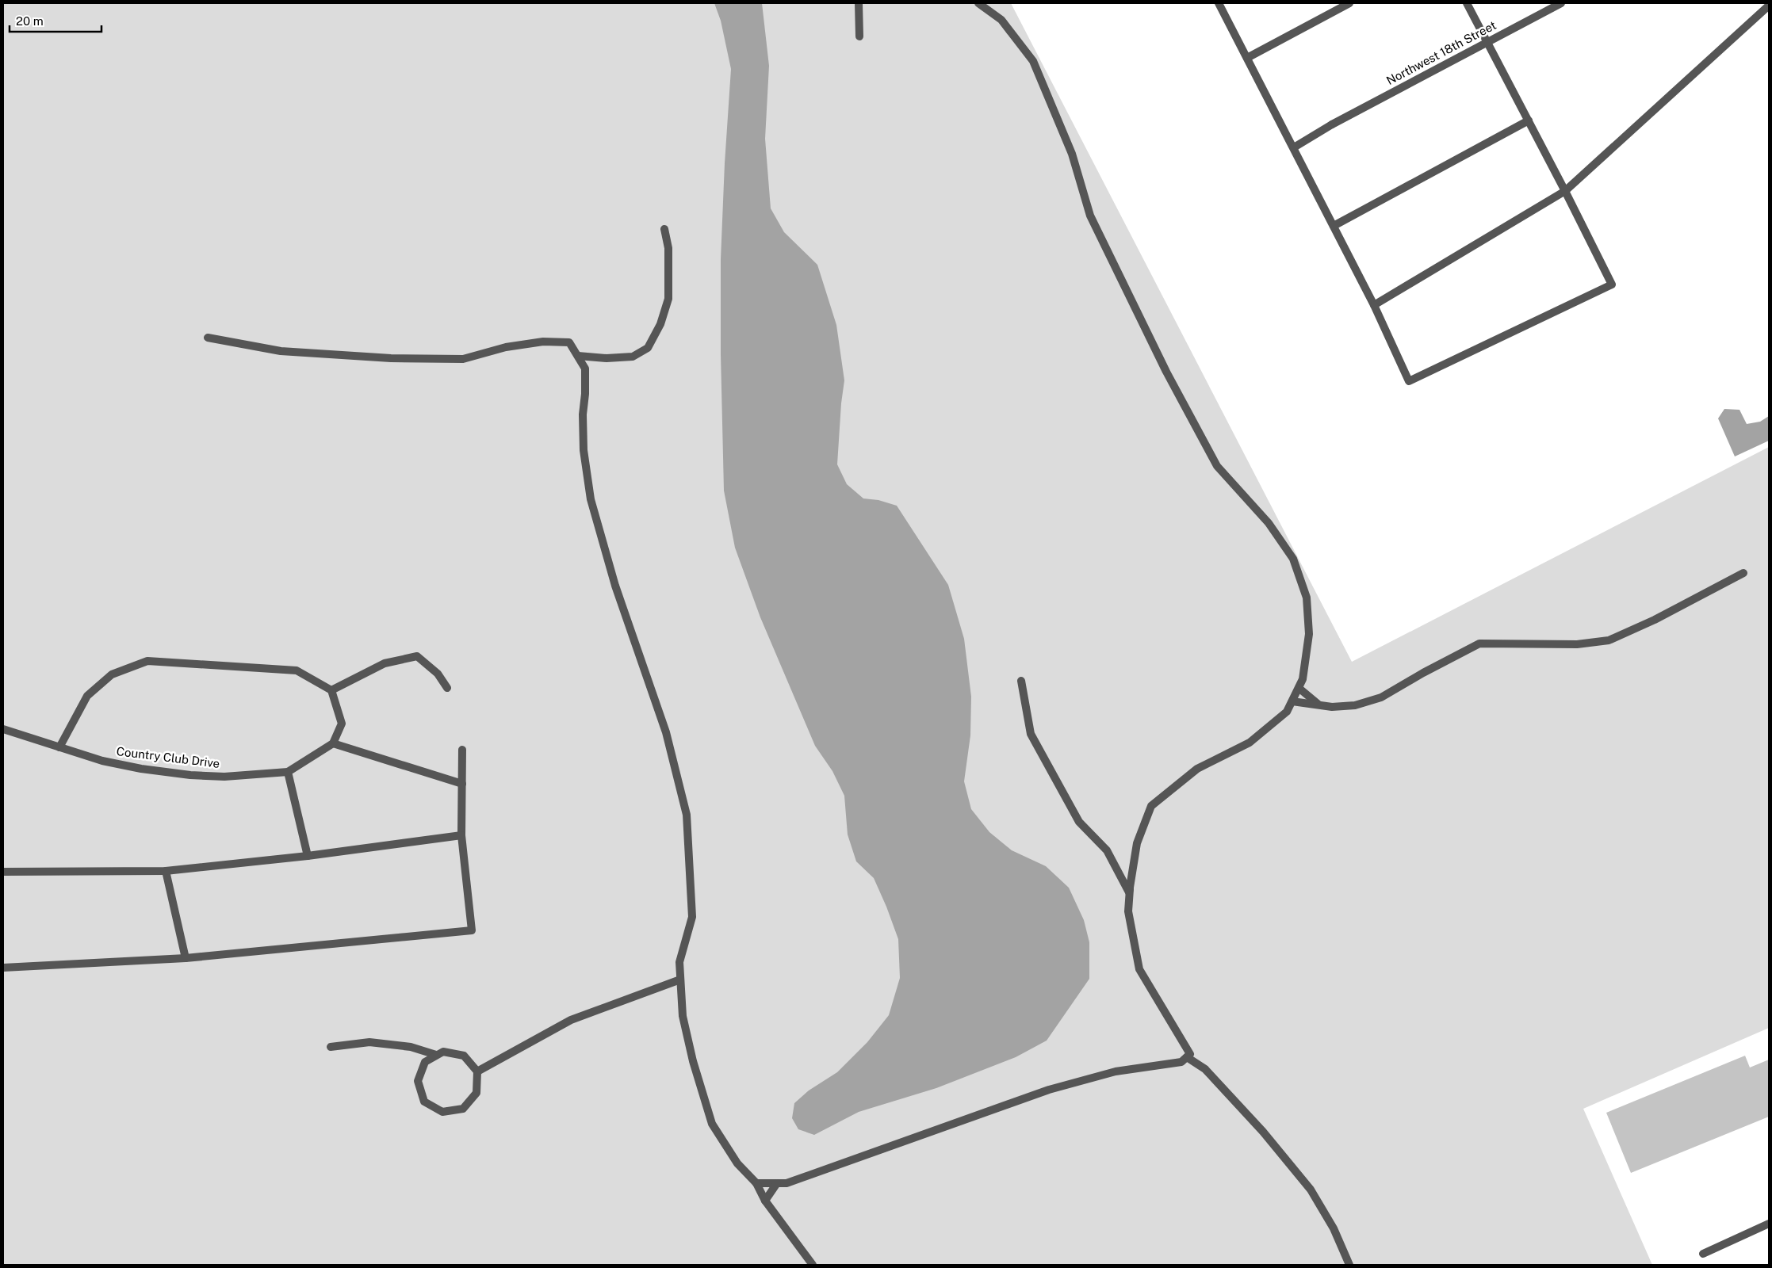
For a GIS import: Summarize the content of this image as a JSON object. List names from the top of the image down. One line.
{"streets":{"street":["Northwest 18th Street","Country Club Drive"]},"scale_bar":"20 m"}
